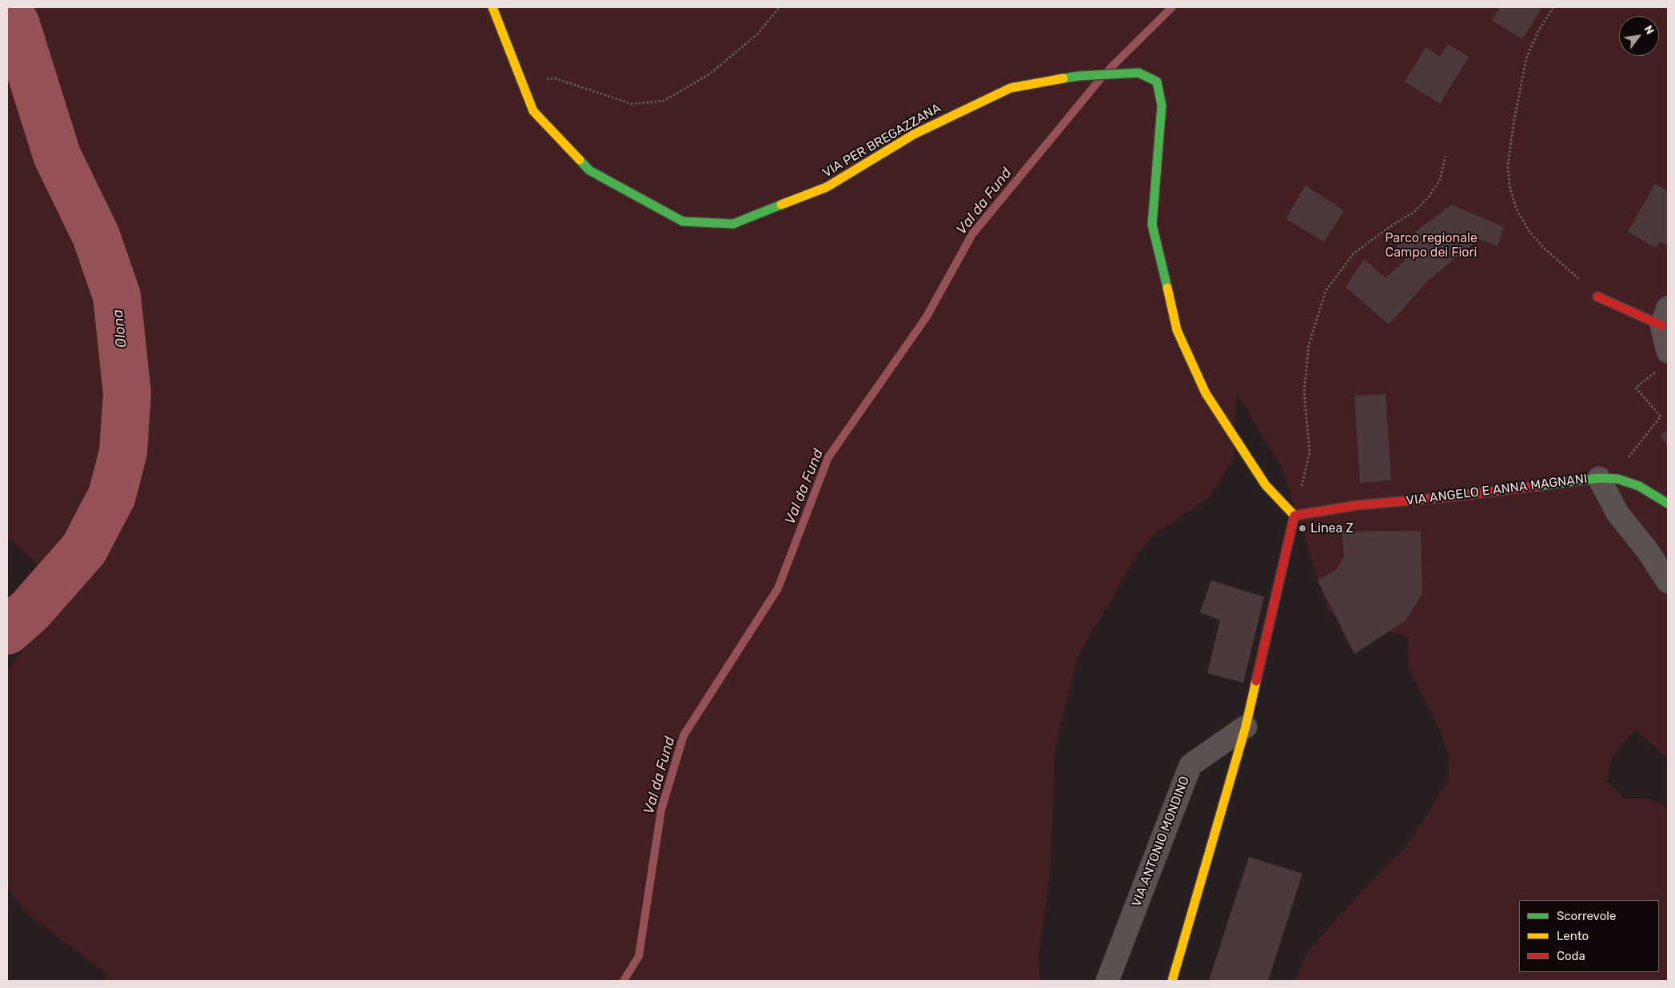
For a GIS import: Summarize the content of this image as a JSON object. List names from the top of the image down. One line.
{"streets":{"street":["VIA PER BREGAZZANA","VIA ANGELO E ANNA MAGNANI","VIA ANTONIO MONDINO"]},"crossings":[["VIA PER BREGAZZANA","VIA ANGELO E ANNA MAGNANI"]],"water":["Val da Fund","Olona"],"parks":["Parco regionale Campo dei Fiori"],"places":["Linea Z"],"legend":["Scorrevole","Lento","Coda"],"north":"top right"}
